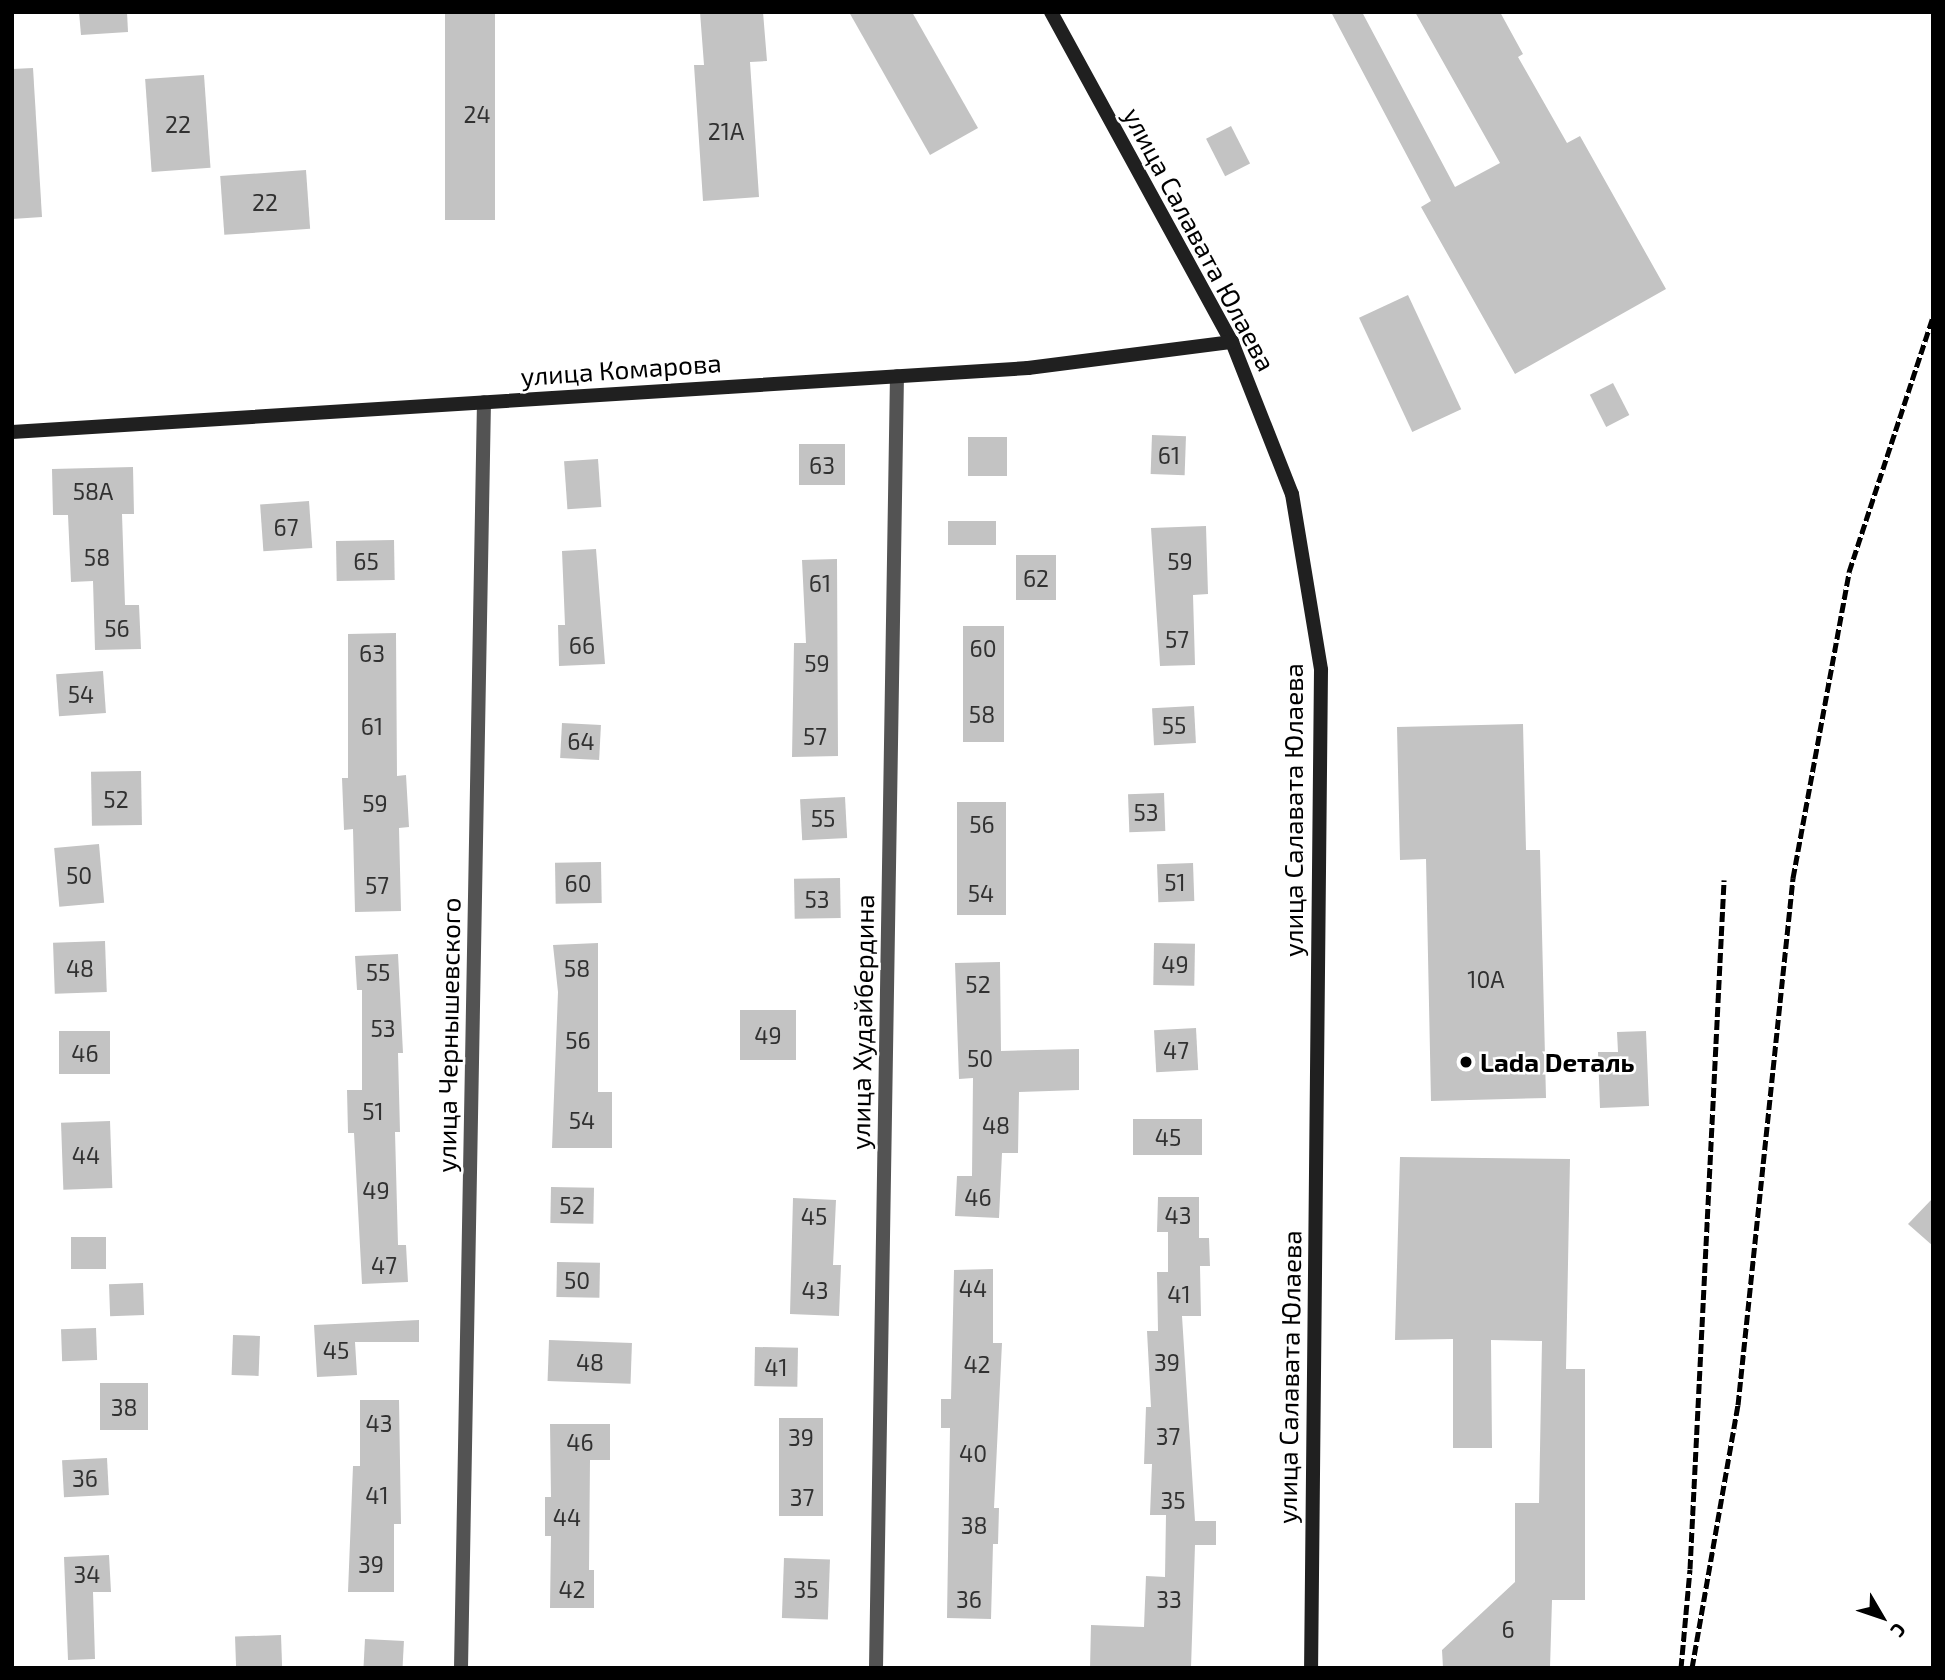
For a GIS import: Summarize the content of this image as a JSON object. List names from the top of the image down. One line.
{"streets":{"street":["улица Салавата Юлаева","улица Комарова","улица Худайбердина","улица Чернышевского"]},"crossings":[["улица Салавата Юлаева","улица Комарова"],["улица Комарова","улица Худайбердина"],["улица Комарова","улица Чернышевского"]],"places":["Lada Dеталь"],"house_numbers":["24","22","21А","22","61","63","58А","67","58","65","59","62","61","56","57","66","60","63","59","54","58","55","61","57","64","52","59","53","55","56","50","51","60","57","54","53","49","48","58","55","10А","52","53","49","56","47","46","50","51","54","48","45","44","49","46","52","43","45","47","50","44","43","41","45","48","39","42","41","38","43","37","39","46","40","36","41","37","35","44","38","39","34","42","35","36","33","6"],"north":"bottom right"}
